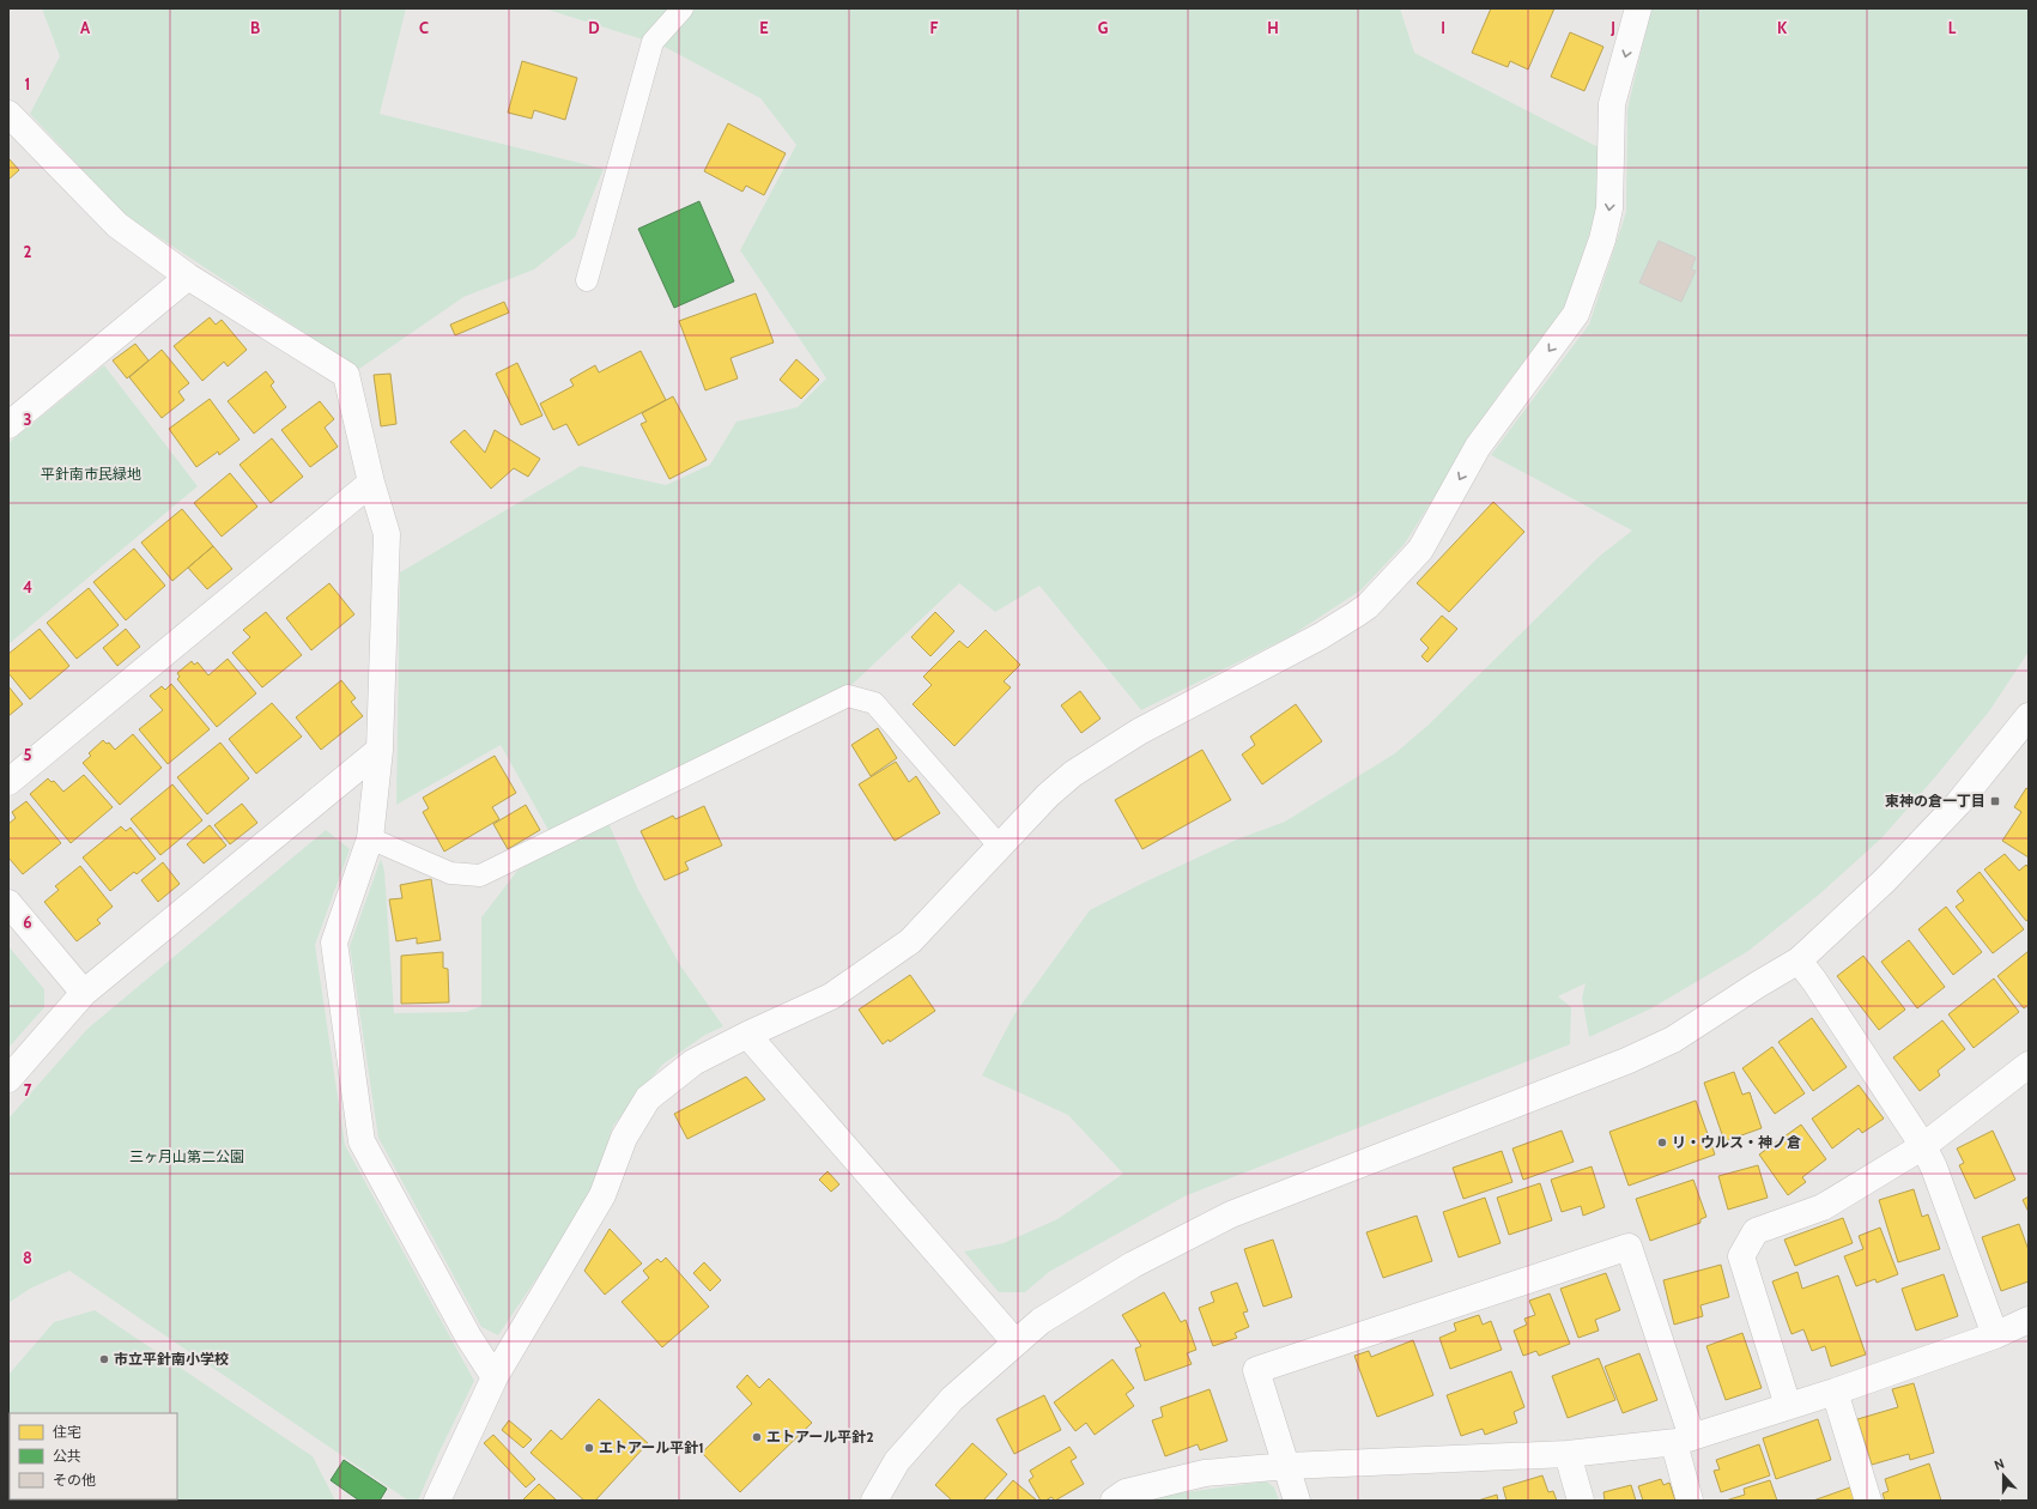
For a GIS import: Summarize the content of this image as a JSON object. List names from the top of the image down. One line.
{"parks":["平針南市民緑地","三ヶ月山第二公園"],"places":{"transit":["東神の倉一丁目"],"other":["リ・ウルス・神ノ倉","市立平針南小学校","エトアール平針2","エトアール平針1"]},"legend":["住宅","公共","その他"],"north":"top","grid":{"columns":["A","B","C","D","E","F","G","H","I","J","K","L"],"rows":["1","2","3","4","5","6","7","8"]}}
